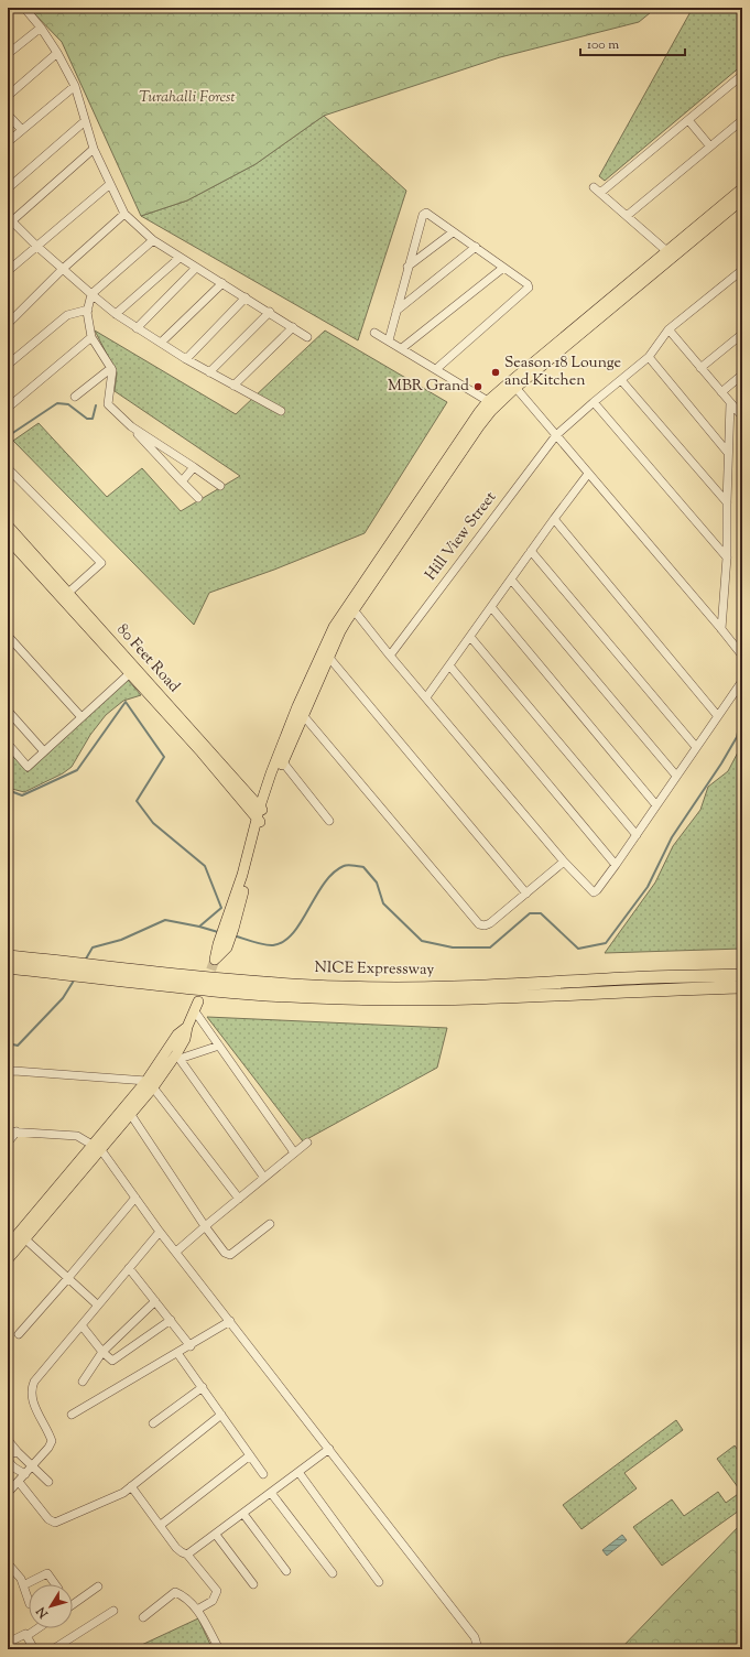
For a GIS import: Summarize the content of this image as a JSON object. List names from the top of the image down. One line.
{"streets":{"highway":["NICE Expressway"],"main road":["80 Feet Road"],"street":["Hill View Street"]},"parks":["Turahalli Forest"],"places":["Season 18 Lounge and Kitchen","MBR Grand"],"scale_bar":"100 m","north":"bottom left"}
